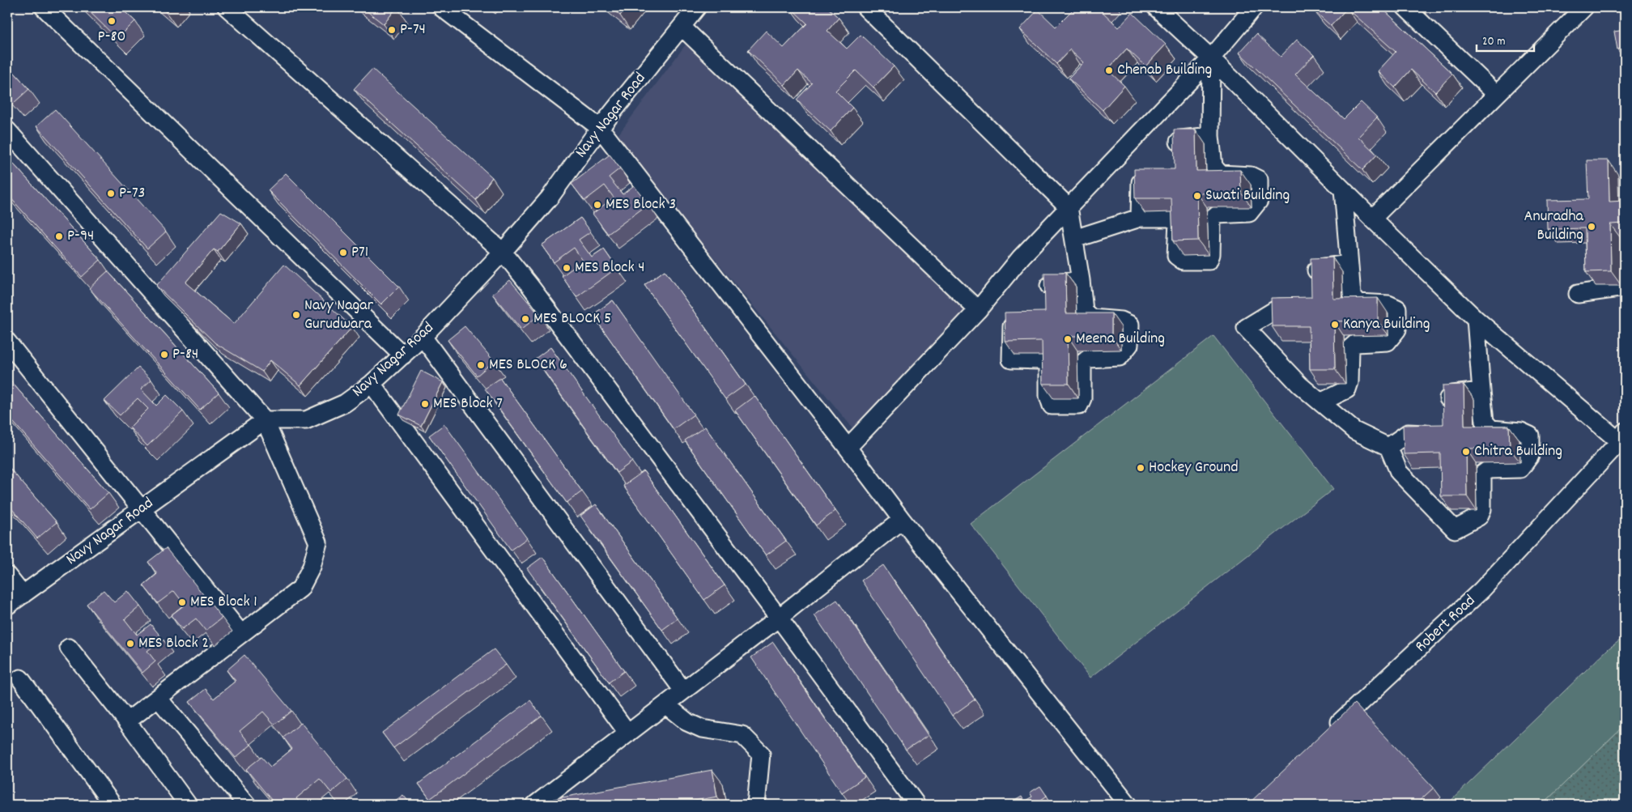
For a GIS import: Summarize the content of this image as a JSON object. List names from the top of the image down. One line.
{"streets":{"street":["Navy Nagar Road","Robert Road"]},"places":["P-80","P-74","Chenab Building","P-73","Swati Building","MES Block 3","Anuradha Building","P-94","P71","MES Block 4","Navy Nagar Gurudwara","MES BLOCK 5","Kanya Building","Meena Building","P-84","MES BLOCK 6","MES Block 7","Chitra Building","Hockey Ground","MES Block 1","MES Block 2"],"scale_bar":"20 m"}
